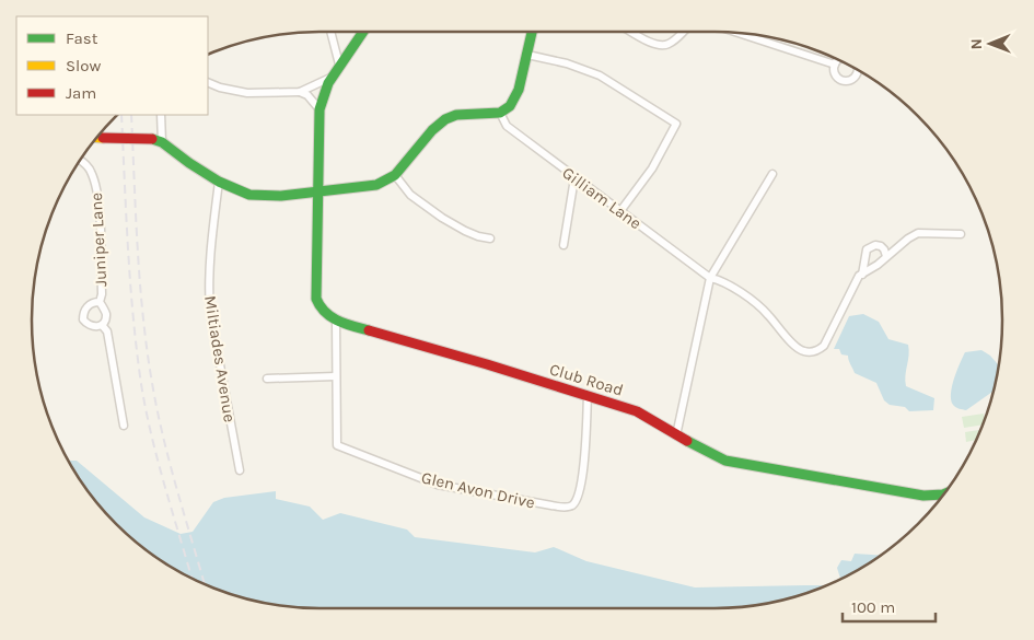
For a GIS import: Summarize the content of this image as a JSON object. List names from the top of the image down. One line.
{"streets":{"street":["Gilliam Lane","Juniper Lane","Miltiades Avenue","Club Road","Glen Avon Drive"]},"crossings":[["Club Road","Glen Avon Drive"]],"legend":["Fast","Slow","Jam"],"scale_bar":"100 m","north":"left"}
